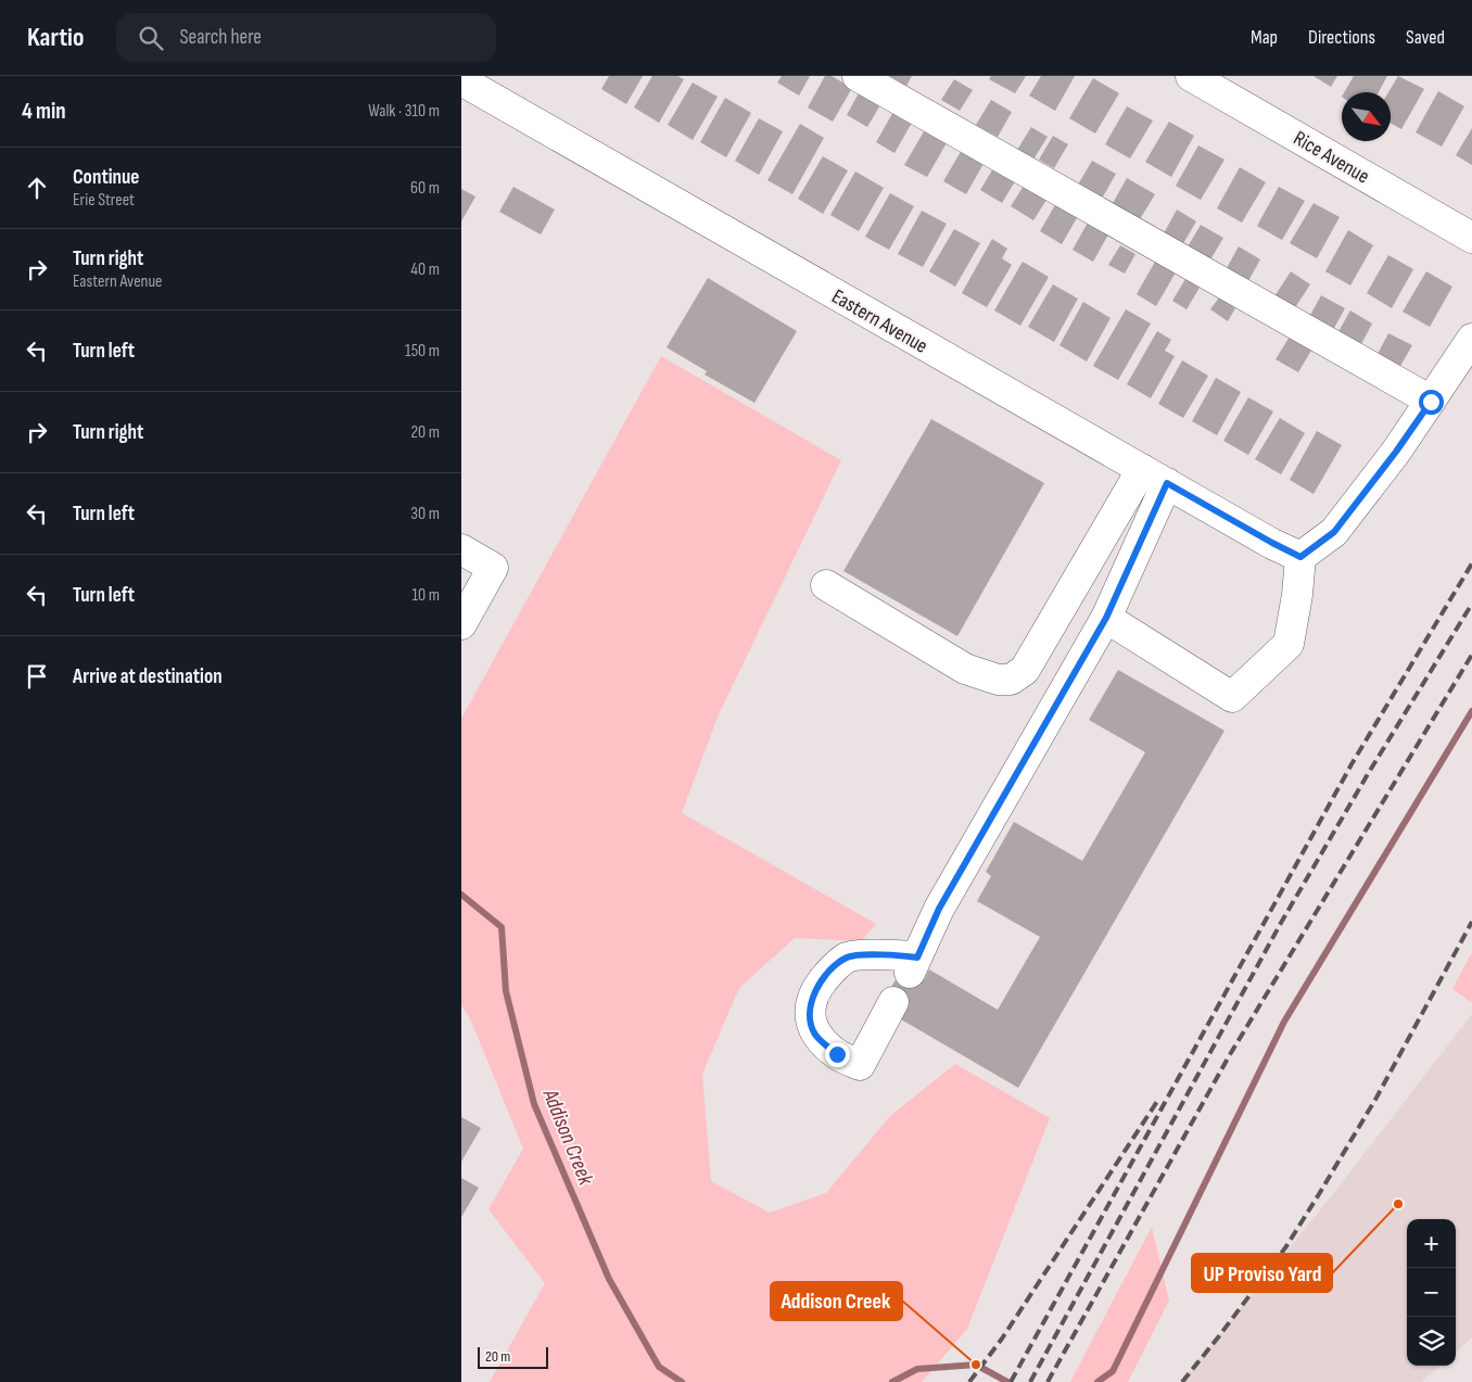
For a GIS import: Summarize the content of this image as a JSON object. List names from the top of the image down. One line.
{"streets":{"street":["Rice Avenue","Eastern Avenue"]},"water":["Addison Creek"],"places":["UP Proviso Yard","Addison Creek"],"scale_bar":"20 m","north":"bottom right","page":{"header":"Kartio","search":"Search here","nav":["Map","Directions","Saved"],"heading":["4 min","Walk · 310 m"],"list":[["Continue","Erie Street","60 m"],["Turn right","Eastern Avenue","40 m"],["Turn left","150 m"],["Turn right","20 m"],["Turn left","30 m"],["Turn left","10 m"],"Arrive at destination"],"map_buttons":["+","−"],"scale":"20 m"}}
